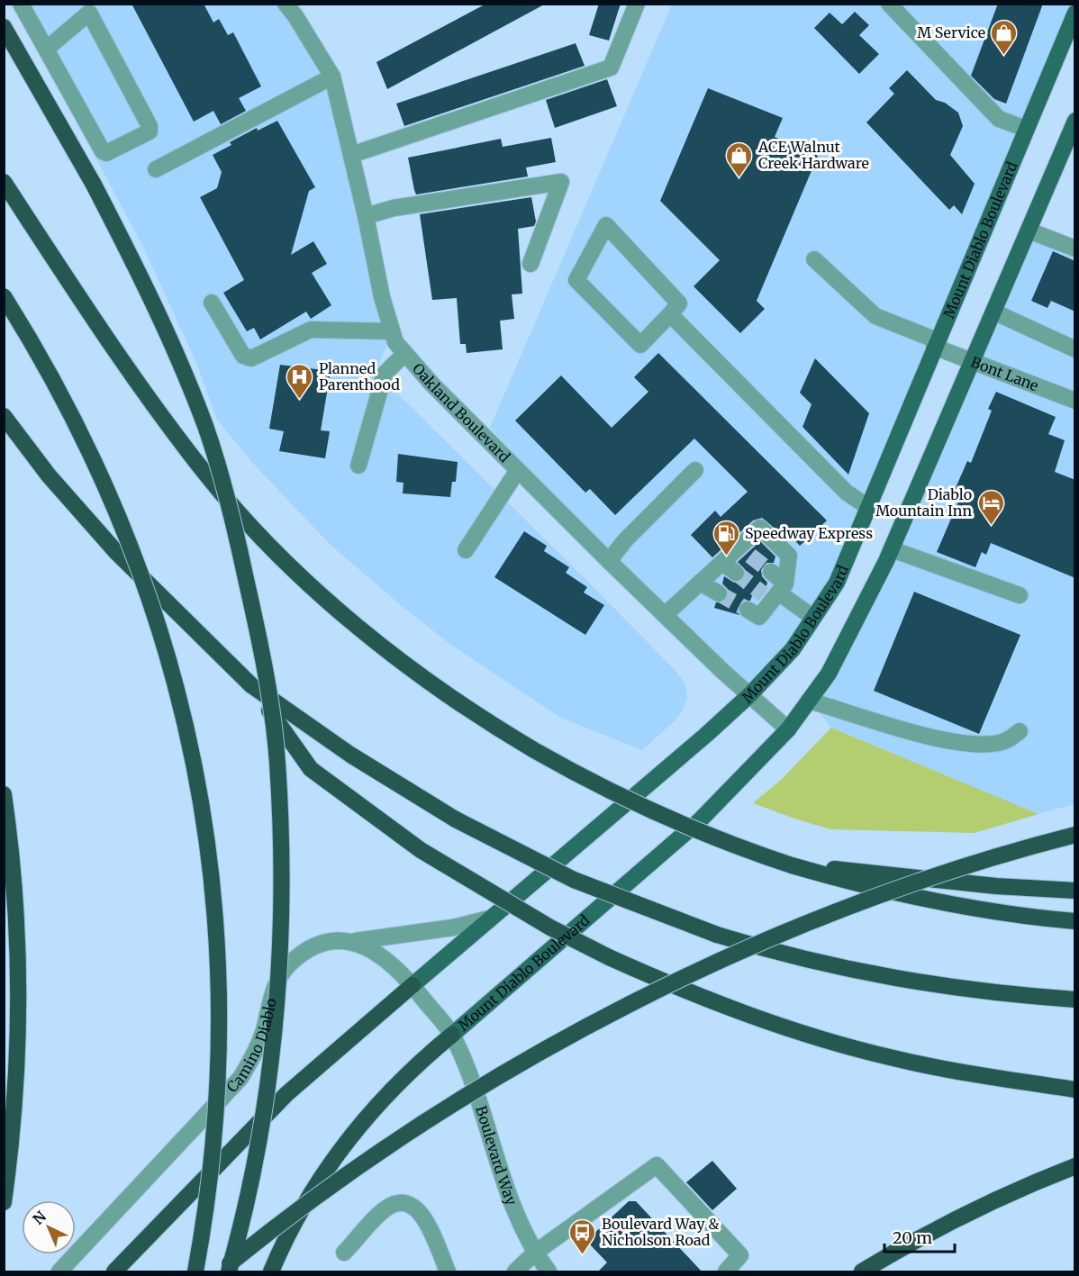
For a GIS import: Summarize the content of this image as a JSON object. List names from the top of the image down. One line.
{"streets":{"main road":["Mount Diablo Boulevard"],"street":["Bont Lane","Oakland Boulevard","Camino Diablo","Boulevard Way"]},"crossings":[["Mount Diablo Boulevard","Bont Lane"],["Mount Diablo Boulevard","Oakland Boulevard"],["Mount Diablo Boulevard","Camino Diablo"],["Mount Diablo Boulevard","Boulevard Way"]],"places":{"shop":["M Service","ACE Walnut Creek Hardware"],"hospital":["Planned Parenthood"],"hotel":["Diablo Mountain Inn"],"fuel station":["Speedway Express"],"bus stop":["Boulevard Way & Nicholson Road"]},"scale_bar":"20 m","north":"top left"}
